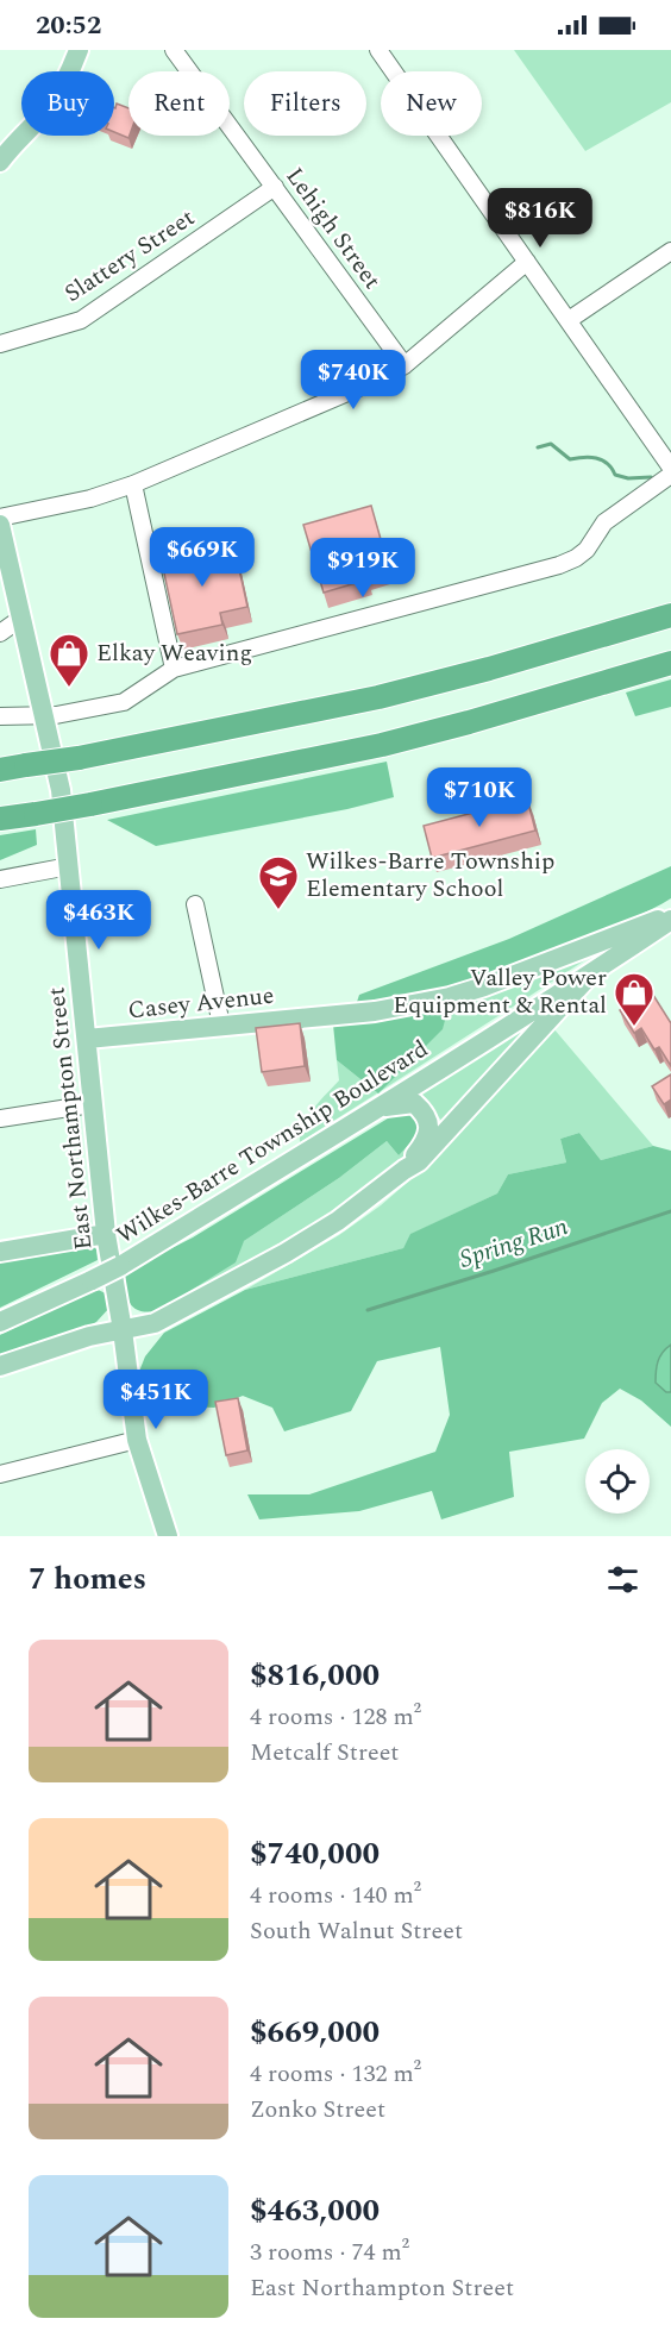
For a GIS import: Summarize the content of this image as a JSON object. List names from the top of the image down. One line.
{"streets":{"main road":["Casey Avenue","East Northampton Street","Wilkes-Barre Township Boulevard"],"street":["Lehigh Street","Slattery Street"]},"crossings":[["Lehigh Street","Slattery Street"],["Casey Avenue","East Northampton Street"],["Casey Avenue","Wilkes-Barre Township Boulevard"]],"water":["Spring Run"],"places":{"shop":["Elkay Weaving","Valley Power Equipment & Rental"],"school or university":["Wilkes-Barre Township Elementary School"]},"page":{"status":"20:52","chip":["Buy","Rent","Filters","New"],"price":["$816K","$740K","$669K","$919K","$710K","$463K","$451K"],"heading":"7 homes","list":[{"name":"$816,000","note":"4 rooms · 128 m² · Metcalf Street"},{"name":"$740,000","note":"4 rooms · 140 m² · South Walnut Street"},{"name":"$669,000","note":"4 rooms · 132 m² · Zonko Street"},{"name":"$463,000","note":"3 rooms · 74 m² · East Northampton Street"}]}}
